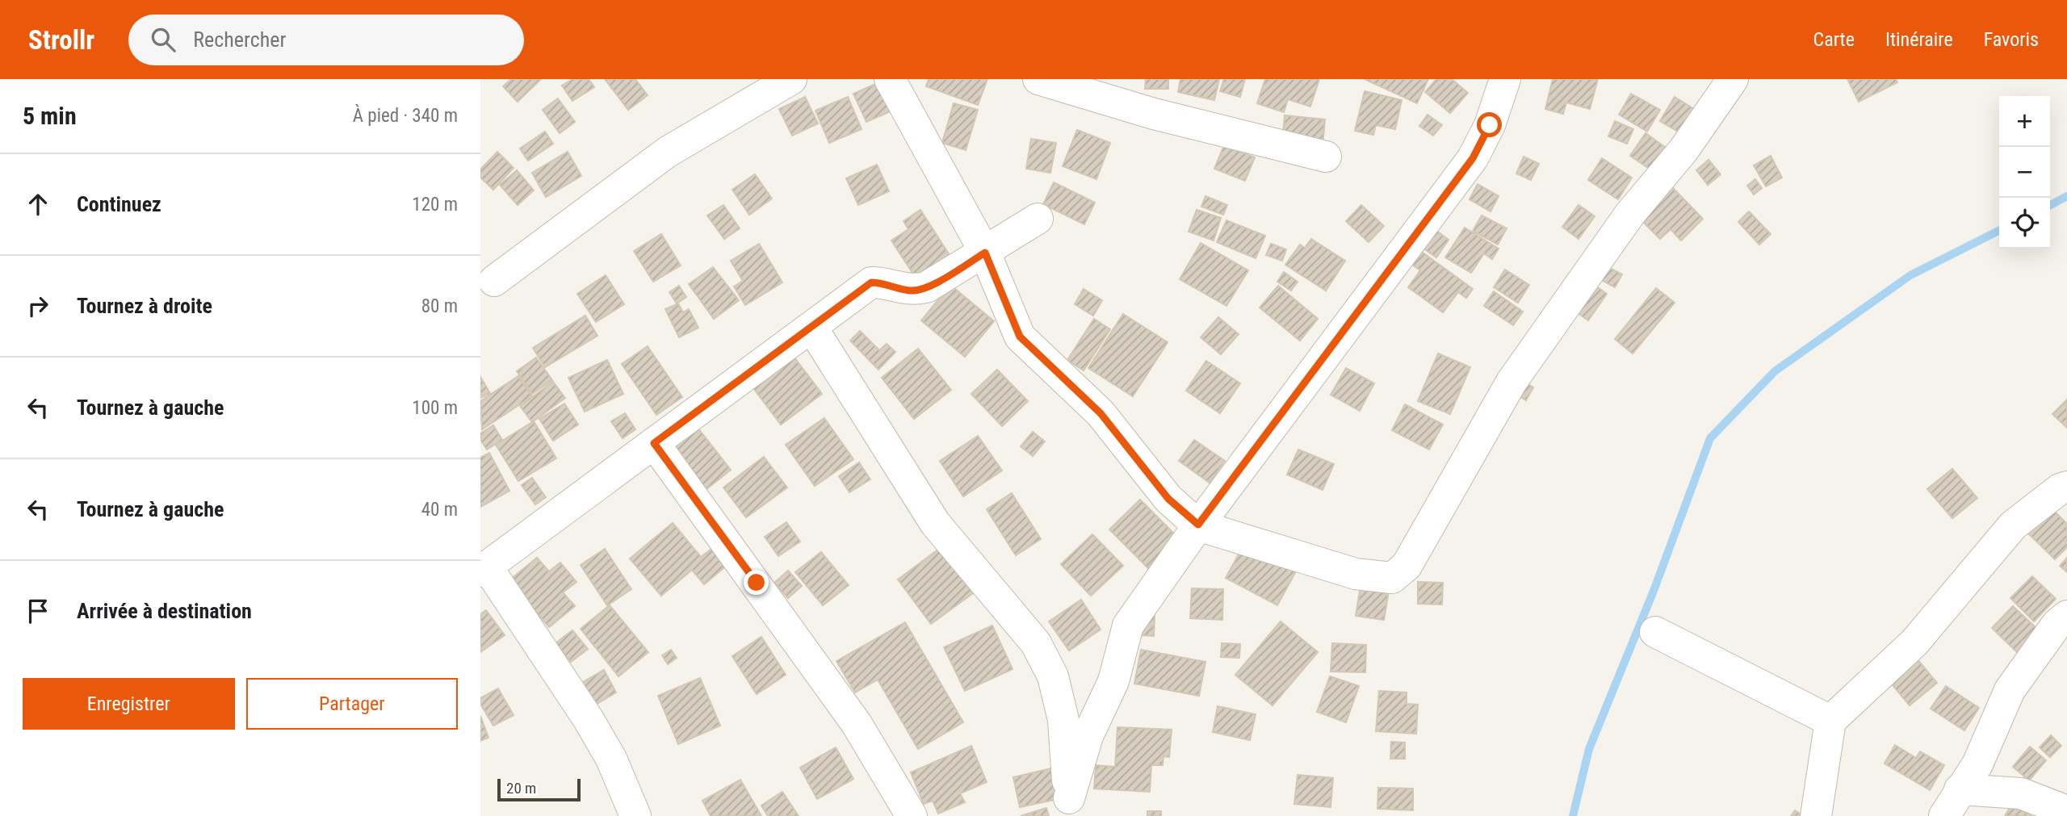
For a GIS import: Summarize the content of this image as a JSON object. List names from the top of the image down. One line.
{"scale_bar":"20 m","page":{"header":"Strollr","search":"Rechercher","nav":["Carte","Itinéraire","Favoris"],"heading":["5 min","À pied · 340 m"],"map_buttons":["+","−"],"list":[["Continuez","120 m"],["Tournez à droite","80 m"],["Tournez à gauche","100 m"],["Tournez à gauche","40 m"],"Arrivée à destination"],"buttons":["Enregistrer","Partager"],"scale":"20 m"}}
